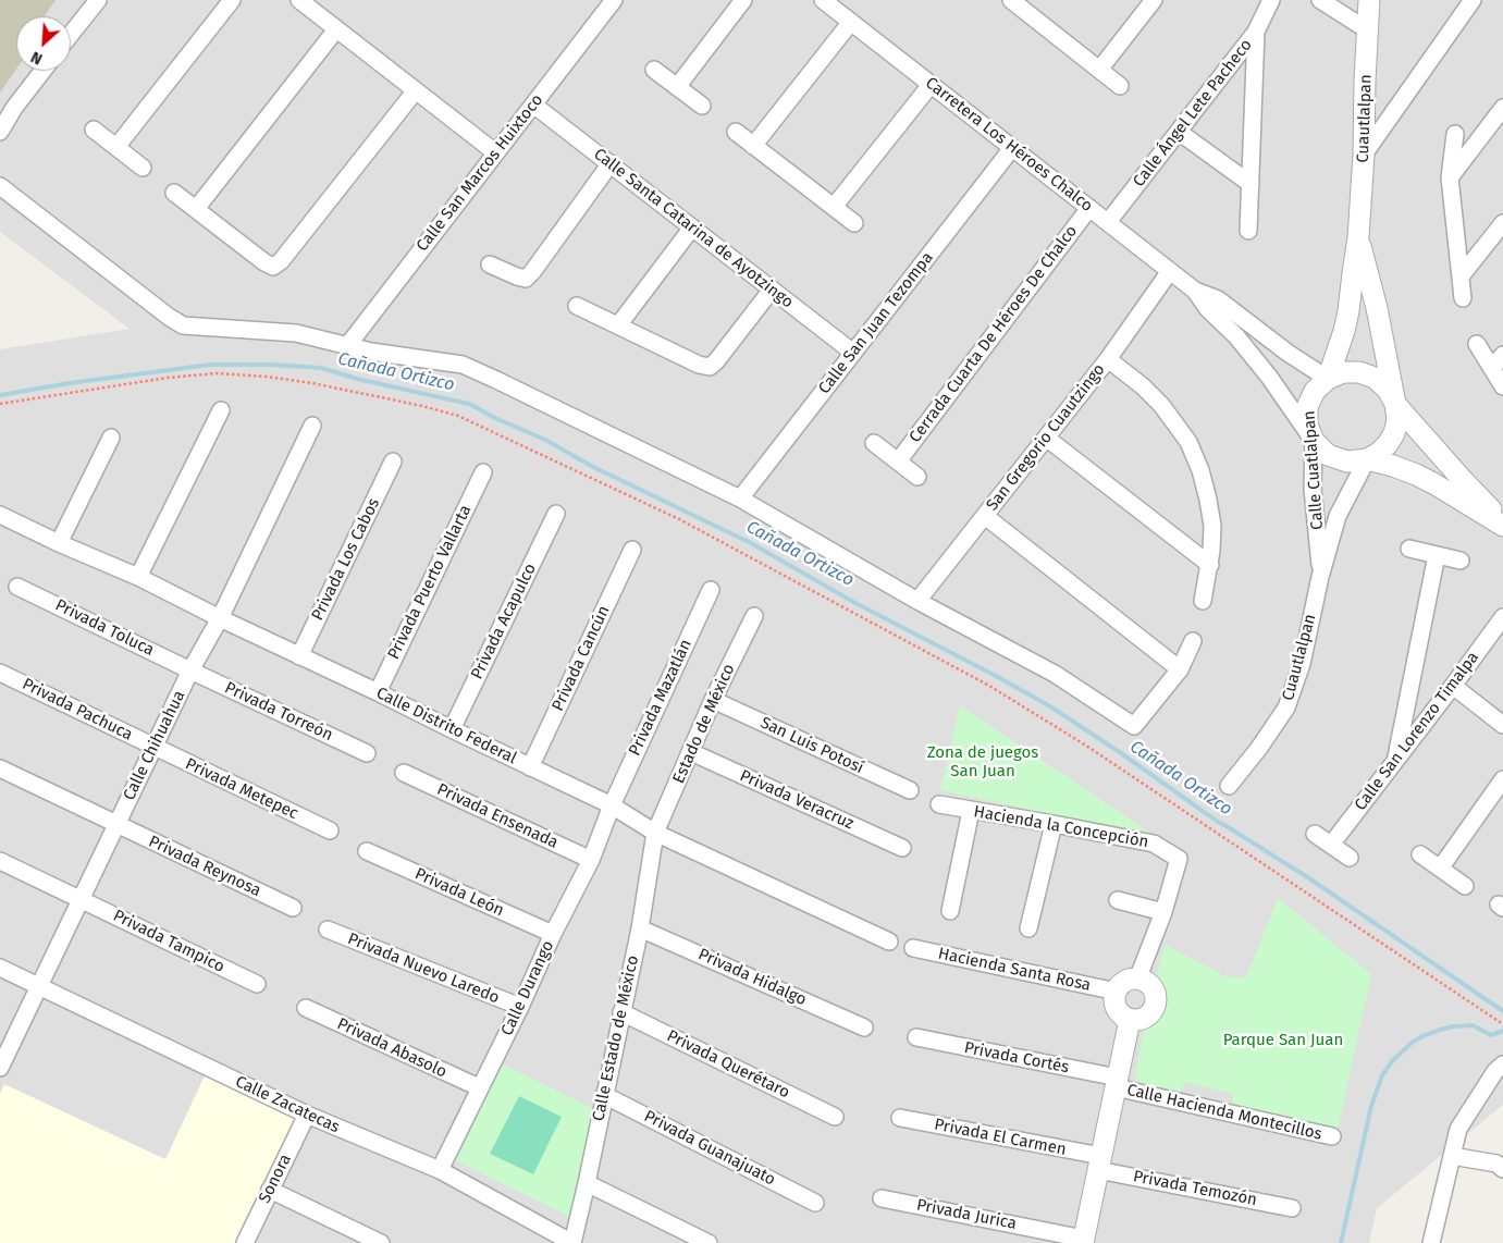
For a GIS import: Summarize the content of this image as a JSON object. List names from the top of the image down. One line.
{"streets":{"street":["Calle Ángel Lete Pacheco","Cuautlalpan","Carretera Los Héroes Chalco","Calle San Marcos Huixtoco","Calle Santa Catarina de Ayotzingo","Calle San Juan Tezompa","Cerrada Cuarta De Héroes De Chalco","San Gregorio Cuautzingo","Calle Cuatlalpan","Privada Los Cabos","Privada Puerto Vallarta","Privada Acapulco","Privada Toluca","Privada Cancún","Privada Mazatlán","Privada Pachuca","Privada Torreón","Estado de México","Calle Distrito Federal","Calle San Lorenzo Timalpa","Calle Chihuahua","San Luis Potosí","Privada Metepec","Privada Veracruz","Privada Ensenada","Hacienda la Concepción","Privada Reynosa","Privada León","Privada Tampico","Privada Nuevo Laredo","Hacienda Santa Rosa","Privada Hidalgo","Calle Durango","Calle Estado de México","Privada Abasolo","Privada Cortés","Privada Querétaro","Calle Zacatecas","Calle Hacienda Montecillos","Privada El Carmen","Privada Guanajuato","Sonora","Privada Temozón","Privada Jurica"]},"crossings":[["Calle Ángel Lete Pacheco","Carretera Los Héroes Chalco"],["Cuautlalpan","Calle Cuatlalpan"],["Carretera Los Héroes Chalco","Calle San Juan Tezompa"],["Carretera Los Héroes Chalco","Cerrada Cuarta De Héroes De Chalco"],["Carretera Los Héroes Chalco","San Gregorio Cuautzingo"],["Carretera Los Héroes Chalco","Calle Cuatlalpan"],["Calle San Marcos Huixtoco","Calle Santa Catarina de Ayotzingo"],["Calle Santa Catarina de Ayotzingo","Calle San Juan Tezompa"],["Privada Los Cabos","Calle Distrito Federal"],["Privada Puerto Vallarta","Calle Distrito Federal"],["Privada Acapulco","Calle Distrito Federal"],["Privada Toluca","Privada Torreón"],["Privada Toluca","Calle Chihuahua"],["Privada Cancún","Calle Distrito Federal"],["Privada Mazatlán","Calle Distrito Federal"],["Privada Mazatlán","Calle Durango"],["Privada Pachuca","Calle Chihuahua"],["Privada Pachuca","Privada Metepec"],["Privada Torreón","Calle Chihuahua"],["Estado de México","Calle Distrito Federal"],["Estado de México","San Luis Potosí"],["Estado de México","Privada Veracruz"],["Estado de México","Calle Estado de México"],["Calle Distrito Federal","Calle Chihuahua"],["Calle Distrito Federal","Calle Durango"],["Calle Distrito Federal","Calle Estado de México"],["Calle Chihuahua","Privada Metepec"],["Calle Chihuahua","Privada Reynosa"],["Calle Chihuahua","Privada Tampico"],["Calle Chihuahua","Calle Zacatecas"],["Privada Ensenada","Calle Durango"],["Privada León","Calle Durango"],["Privada Nuevo Laredo","Calle Durango"],["Privada Hidalgo","Calle Estado de México"],["Calle Durango","Privada Abasolo"],["Calle Durango","Calle Zacatecas"],["Calle Estado de México","Privada Querétaro"],["Calle Estado de México","Calle Zacatecas"],["Calle Estado de México","Privada Guanajuato"],["Privada Cortés","Calle Hacienda Montecillos"],["Calle Zacatecas","Sonora"],["Privada El Carmen","Privada Temozón"]],"water":["Cañada Ortizco"],"parks":["Zona de juegos San Juan","Parque San Juan"],"north":"bottom left"}
